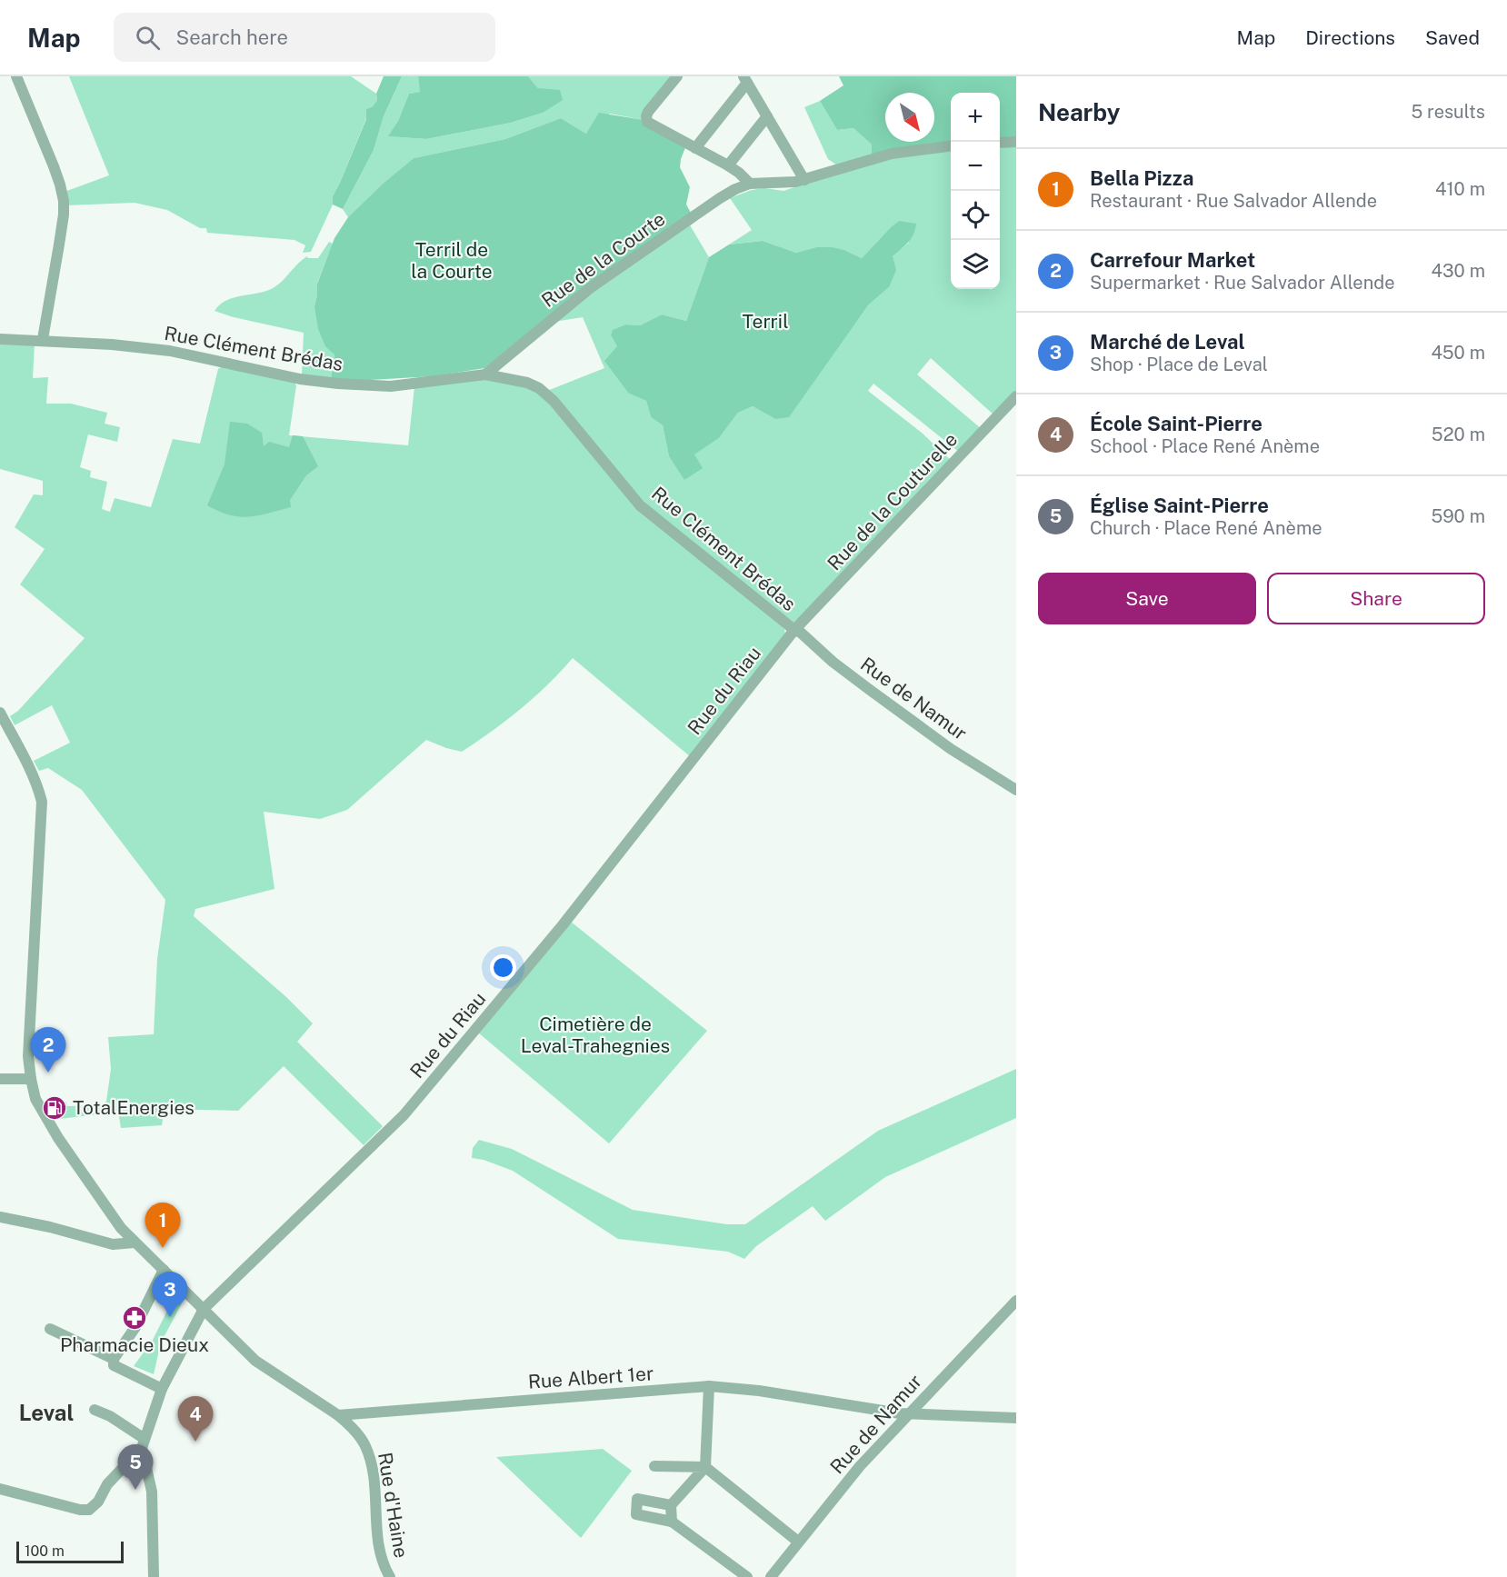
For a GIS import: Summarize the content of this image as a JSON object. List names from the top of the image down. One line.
{"streets":{"street":["Rue de la Courte","Rue Clément Brédas","Rue de la Couturelle","Rue du Riau","Rue de Namur","Rue Albert 1er","Rue d'Haine"]},"crossings":[["Rue de la Courte","Rue Clément Brédas"],["Rue Clément Brédas","Rue de la Couturelle"],["Rue Clément Brédas","Rue du Riau"],["Rue Clément Brédas","Rue de Namur"],["Rue de la Couturelle","Rue du Riau"],["Rue de la Couturelle","Rue de Namur"],["Rue du Riau","Rue de Namur"],["Rue de Namur","Rue Albert 1er"],["Rue Albert 1er","Rue d'Haine"]],"districts":["Leval"],"parks":["Terril de la Courte","Terril","Cimetière de Leval-Trahegnies"],"places":{"fuel station":["TotalEnergies"],"pharmacy":["Pharmacie Dieux"]},"scale_bar":"100 m","north":"bottom right","page":{"header":"Map","search":"Search here","nav":["Map","Directions","Saved"],"heading":["Nearby","5 results"],"map_buttons":["+","−"],"list":[{"mark":"1","name":"Bella Pizza","note":"Restaurant · Rue Salvador Allende","value":"410 m"},{"mark":"2","name":"Carrefour Market","note":"Supermarket · Rue Salvador Allende","value":"430 m"},{"mark":"3","name":"Marché de Leval","note":"Shop · Place de Leval","value":"450 m"},{"mark":"4","name":"École Saint-Pierre","note":"School · Place René Anème","value":"520 m"},{"mark":"5","name":"Église Saint-Pierre","note":"Church · Place René Anème","value":"590 m"}],"buttons":["Save","Share"],"pins":["2","1","3","4","5"],"scale":"100 m"}}
